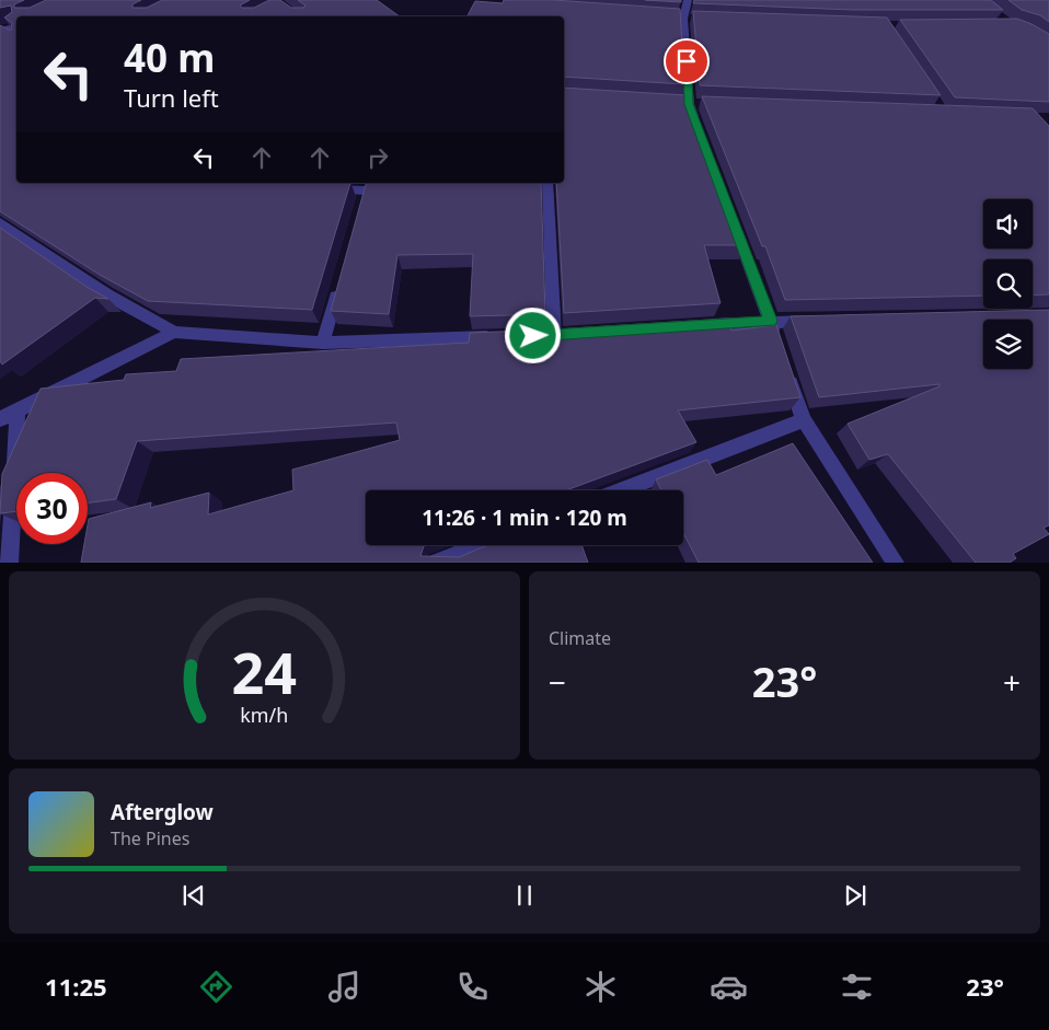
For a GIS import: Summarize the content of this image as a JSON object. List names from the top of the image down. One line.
{"page":{"turn":["40 m","Turn left"],"limit":"30","trip":"11:26 · 1 min · 120 m","tile":"Climate","heat":["−","23°","+"],"song":["Afterglow","The Pines"],"tabs":["11:25","23°"],"gauge":["24","km/h"]}}
